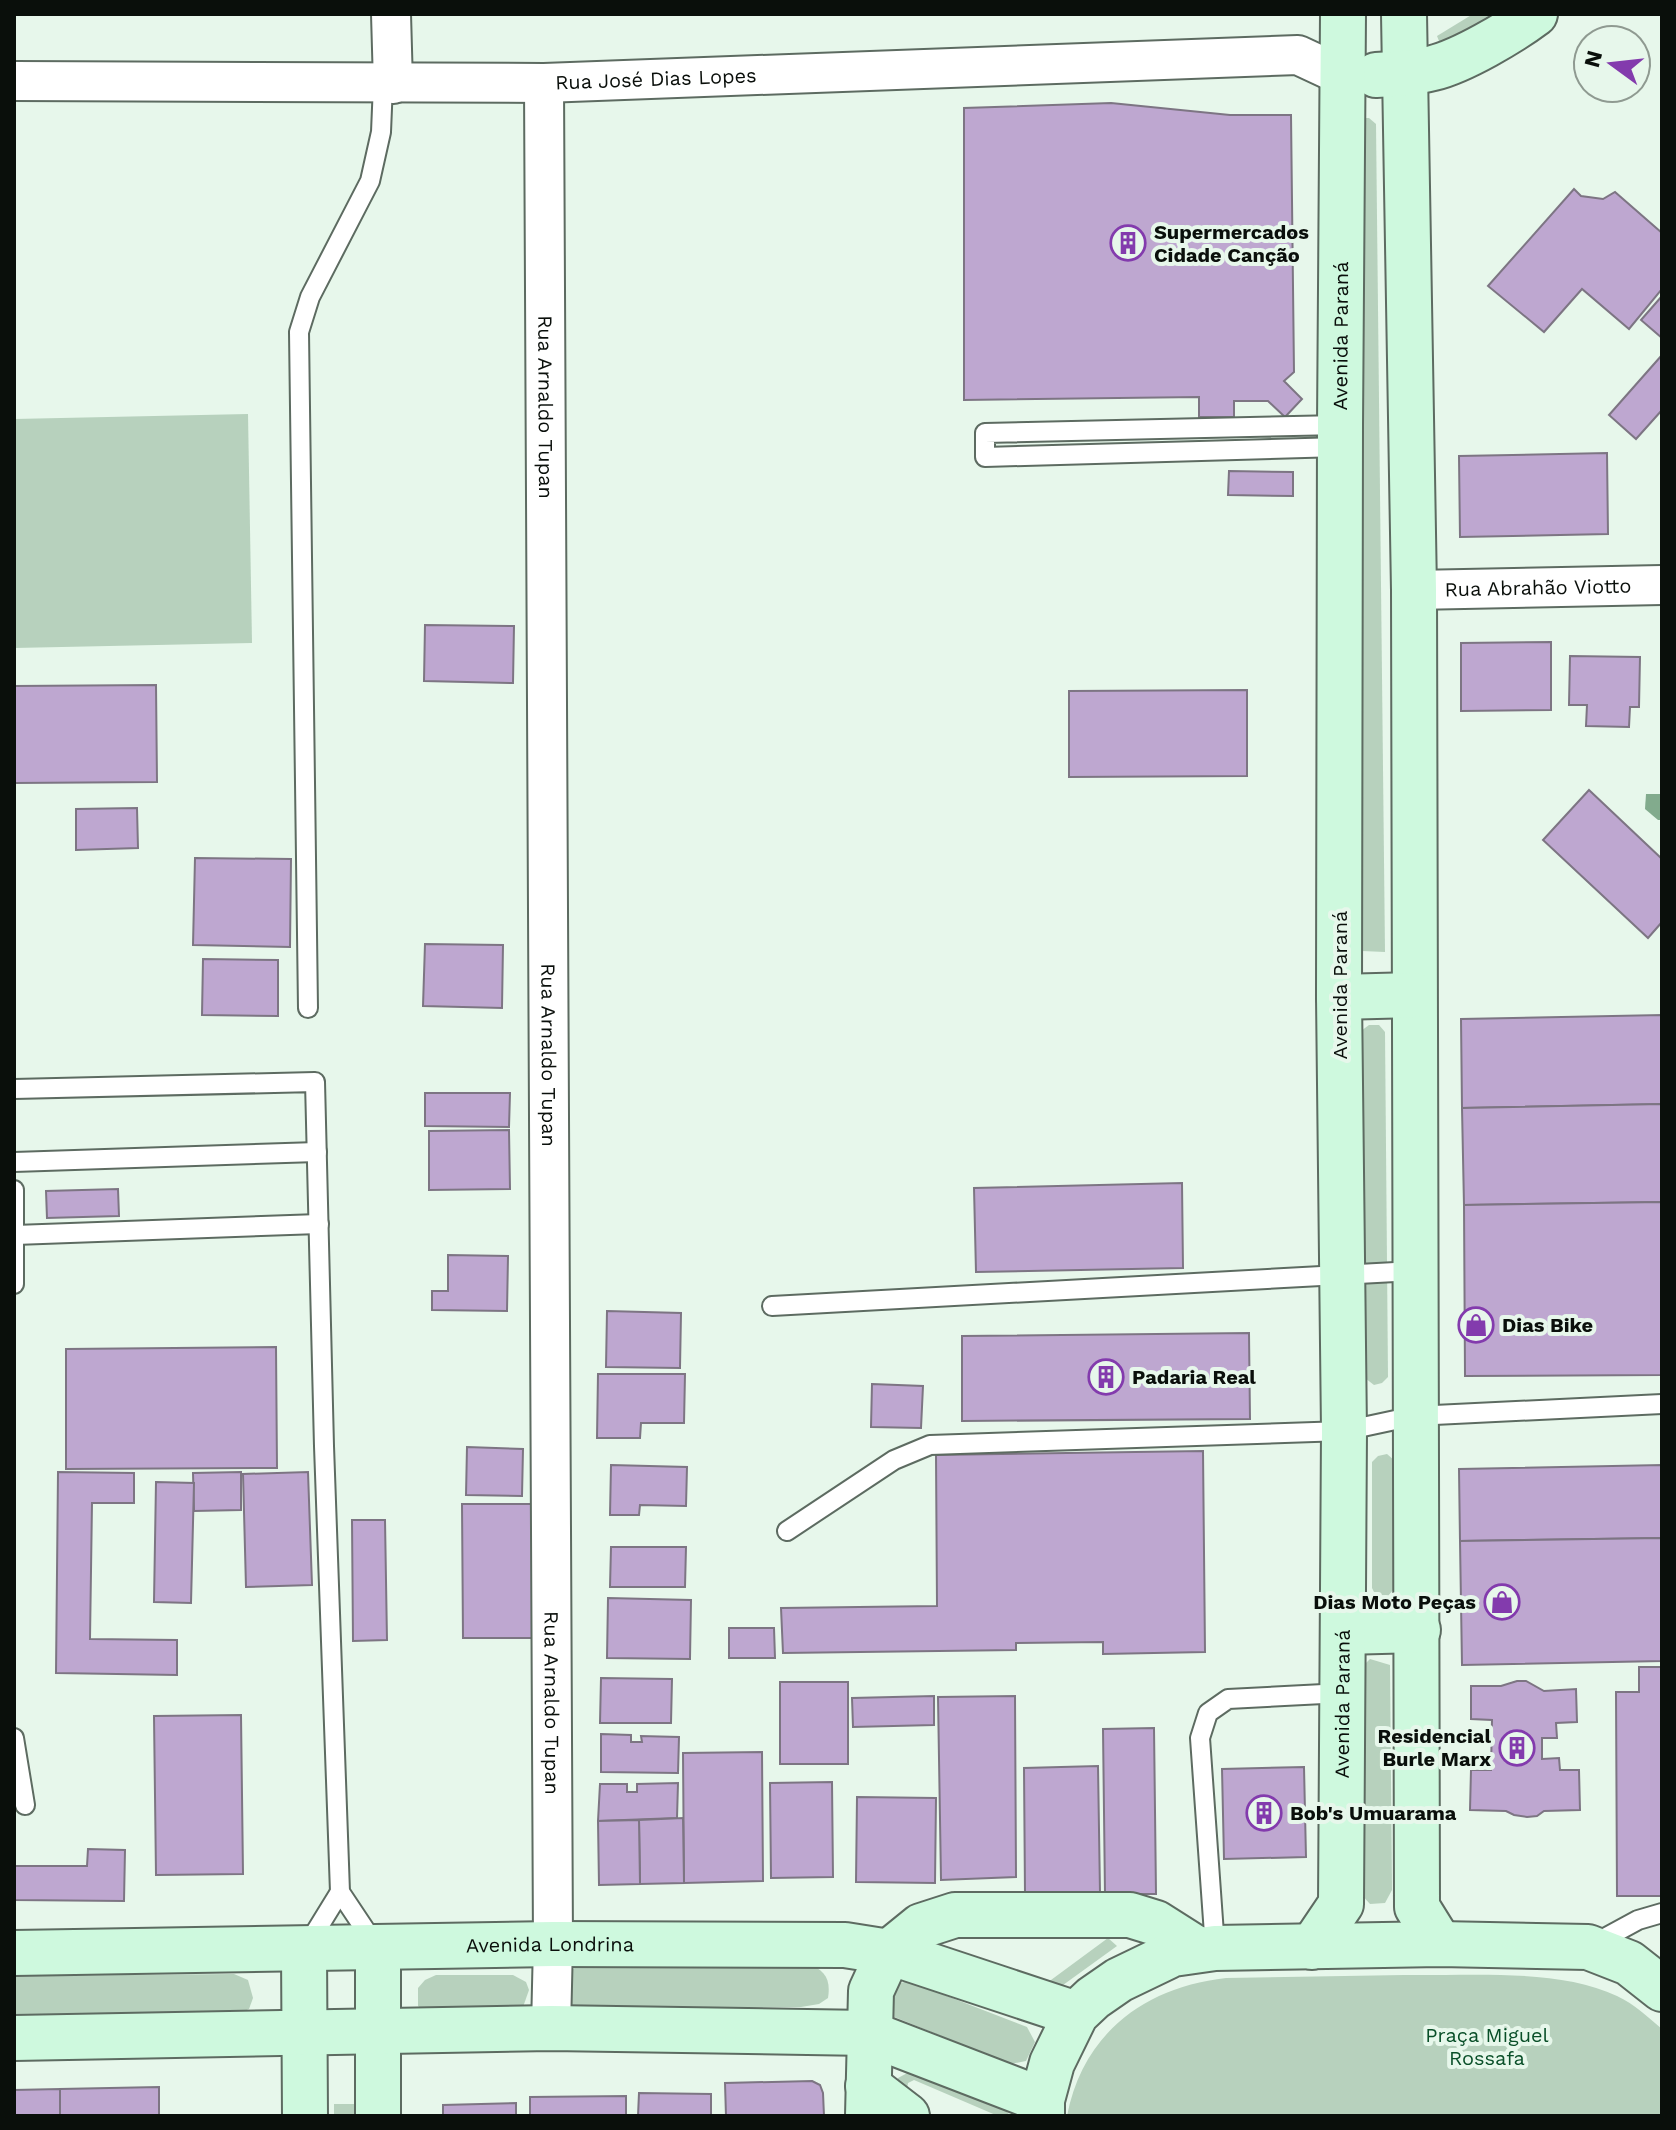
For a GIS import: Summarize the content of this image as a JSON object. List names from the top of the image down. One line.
{"streets":{"main road":["Avenida Paraná","Avenida Londrina"],"street":["Rua José Dias Lopes","Rua Arnaldo Tupan","Rua Abrahão Viotto"]},"crossings":[["Rua José Dias Lopes","Avenida Paraná"],["Rua José Dias Lopes","Rua Arnaldo Tupan"],["Rua Arnaldo Tupan","Avenida Londrina"]],"parks":["Praça Miguel Rossafa"],"places":{"building":["Supermercados Cidade Canção","Padaria Real","Residencial Burle Marx","Bob's Umuarama"],"shop":["Dias Bike","Dias Moto Peças"]},"north":"left"}
